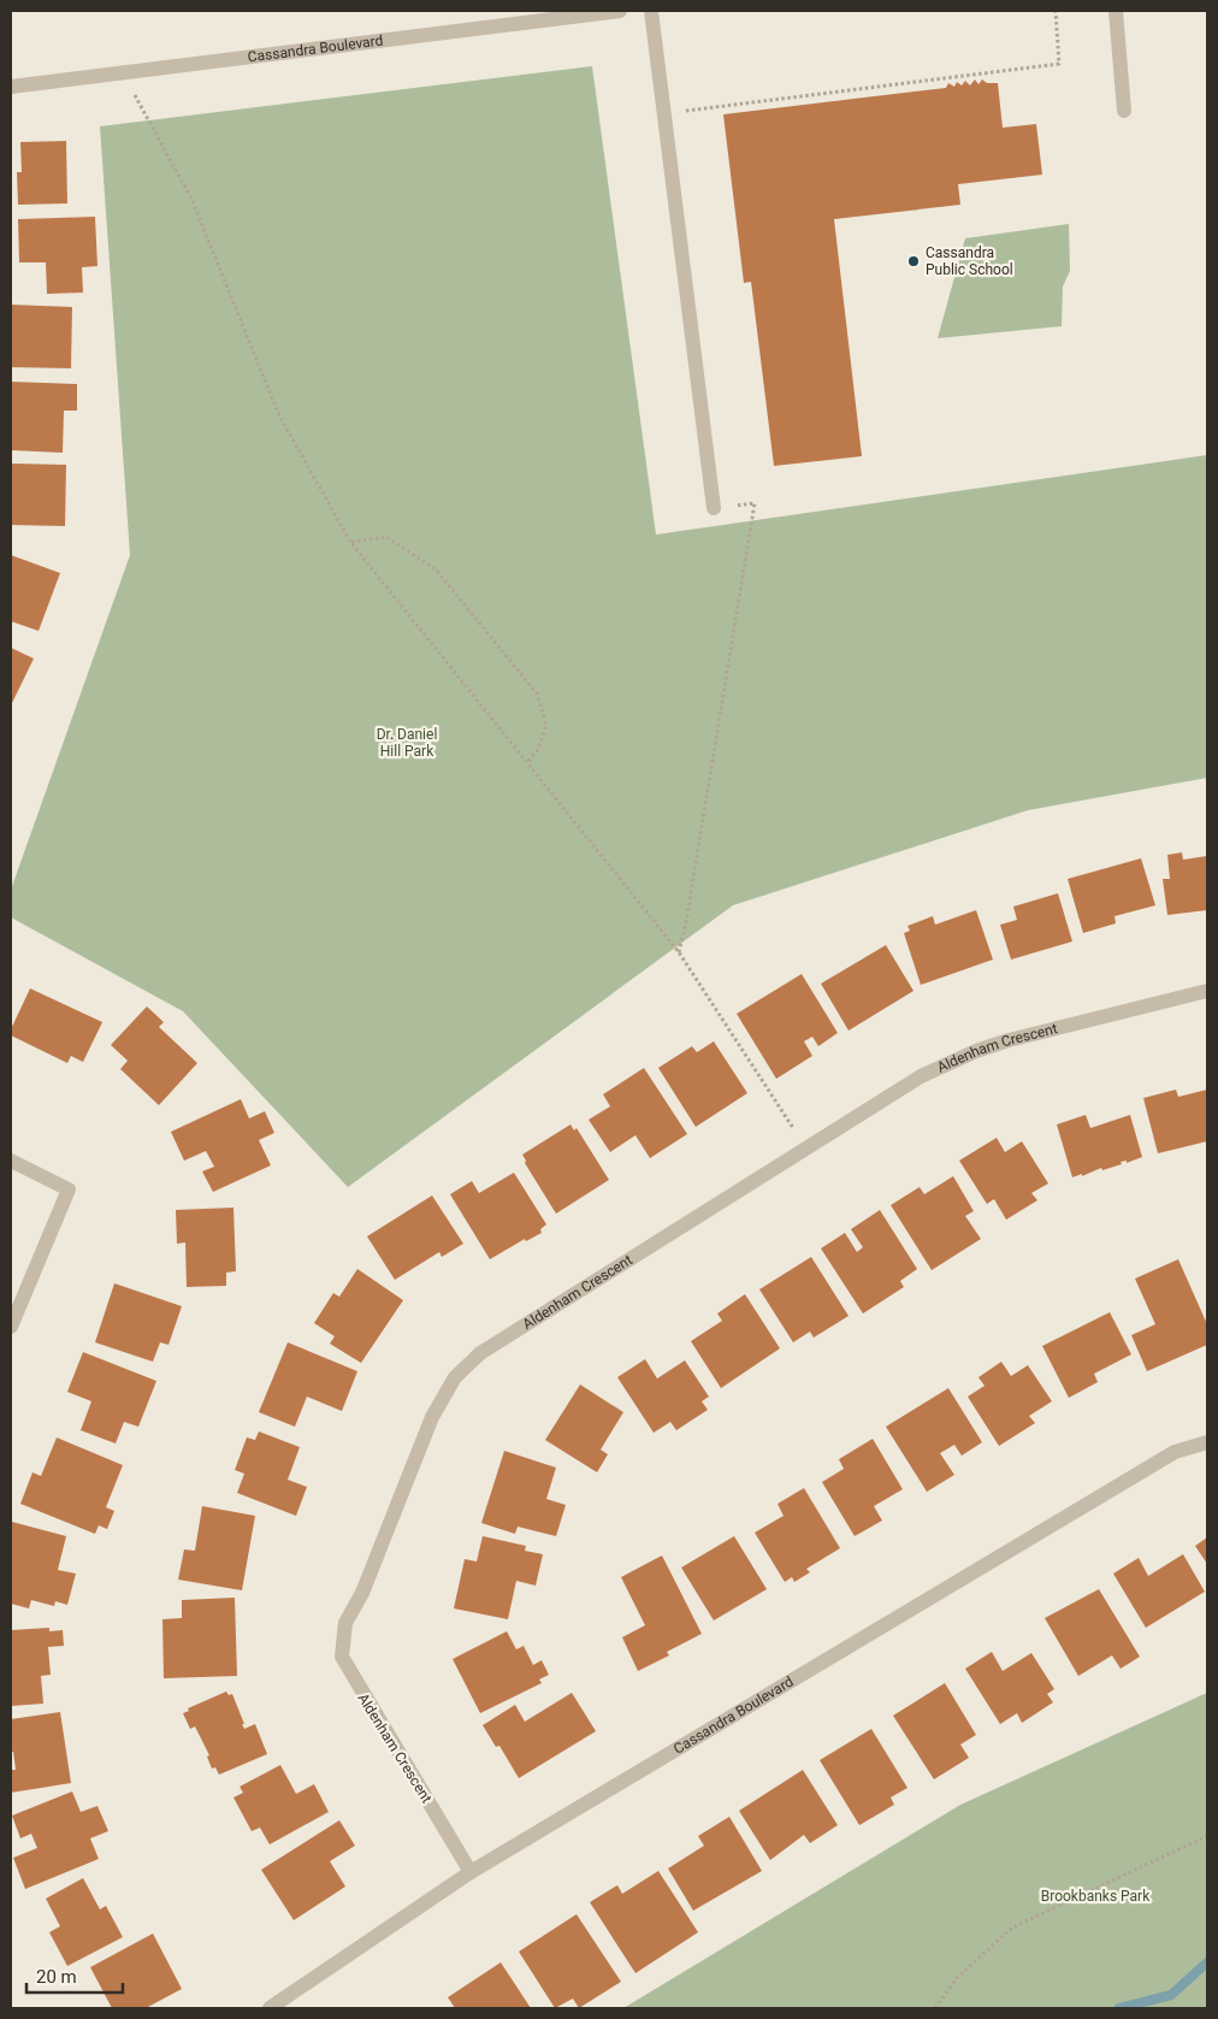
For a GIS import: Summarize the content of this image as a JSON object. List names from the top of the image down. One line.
{"streets":{"street":["Cassandra Boulevard","Aldenham Crescent"]},"crossings":[["Cassandra Boulevard","Aldenham Crescent"]],"parks":["Dr. Daniel Hill Park","Brookbanks Park"],"places":["Cassandra Public School"],"scale_bar":"20 m"}
